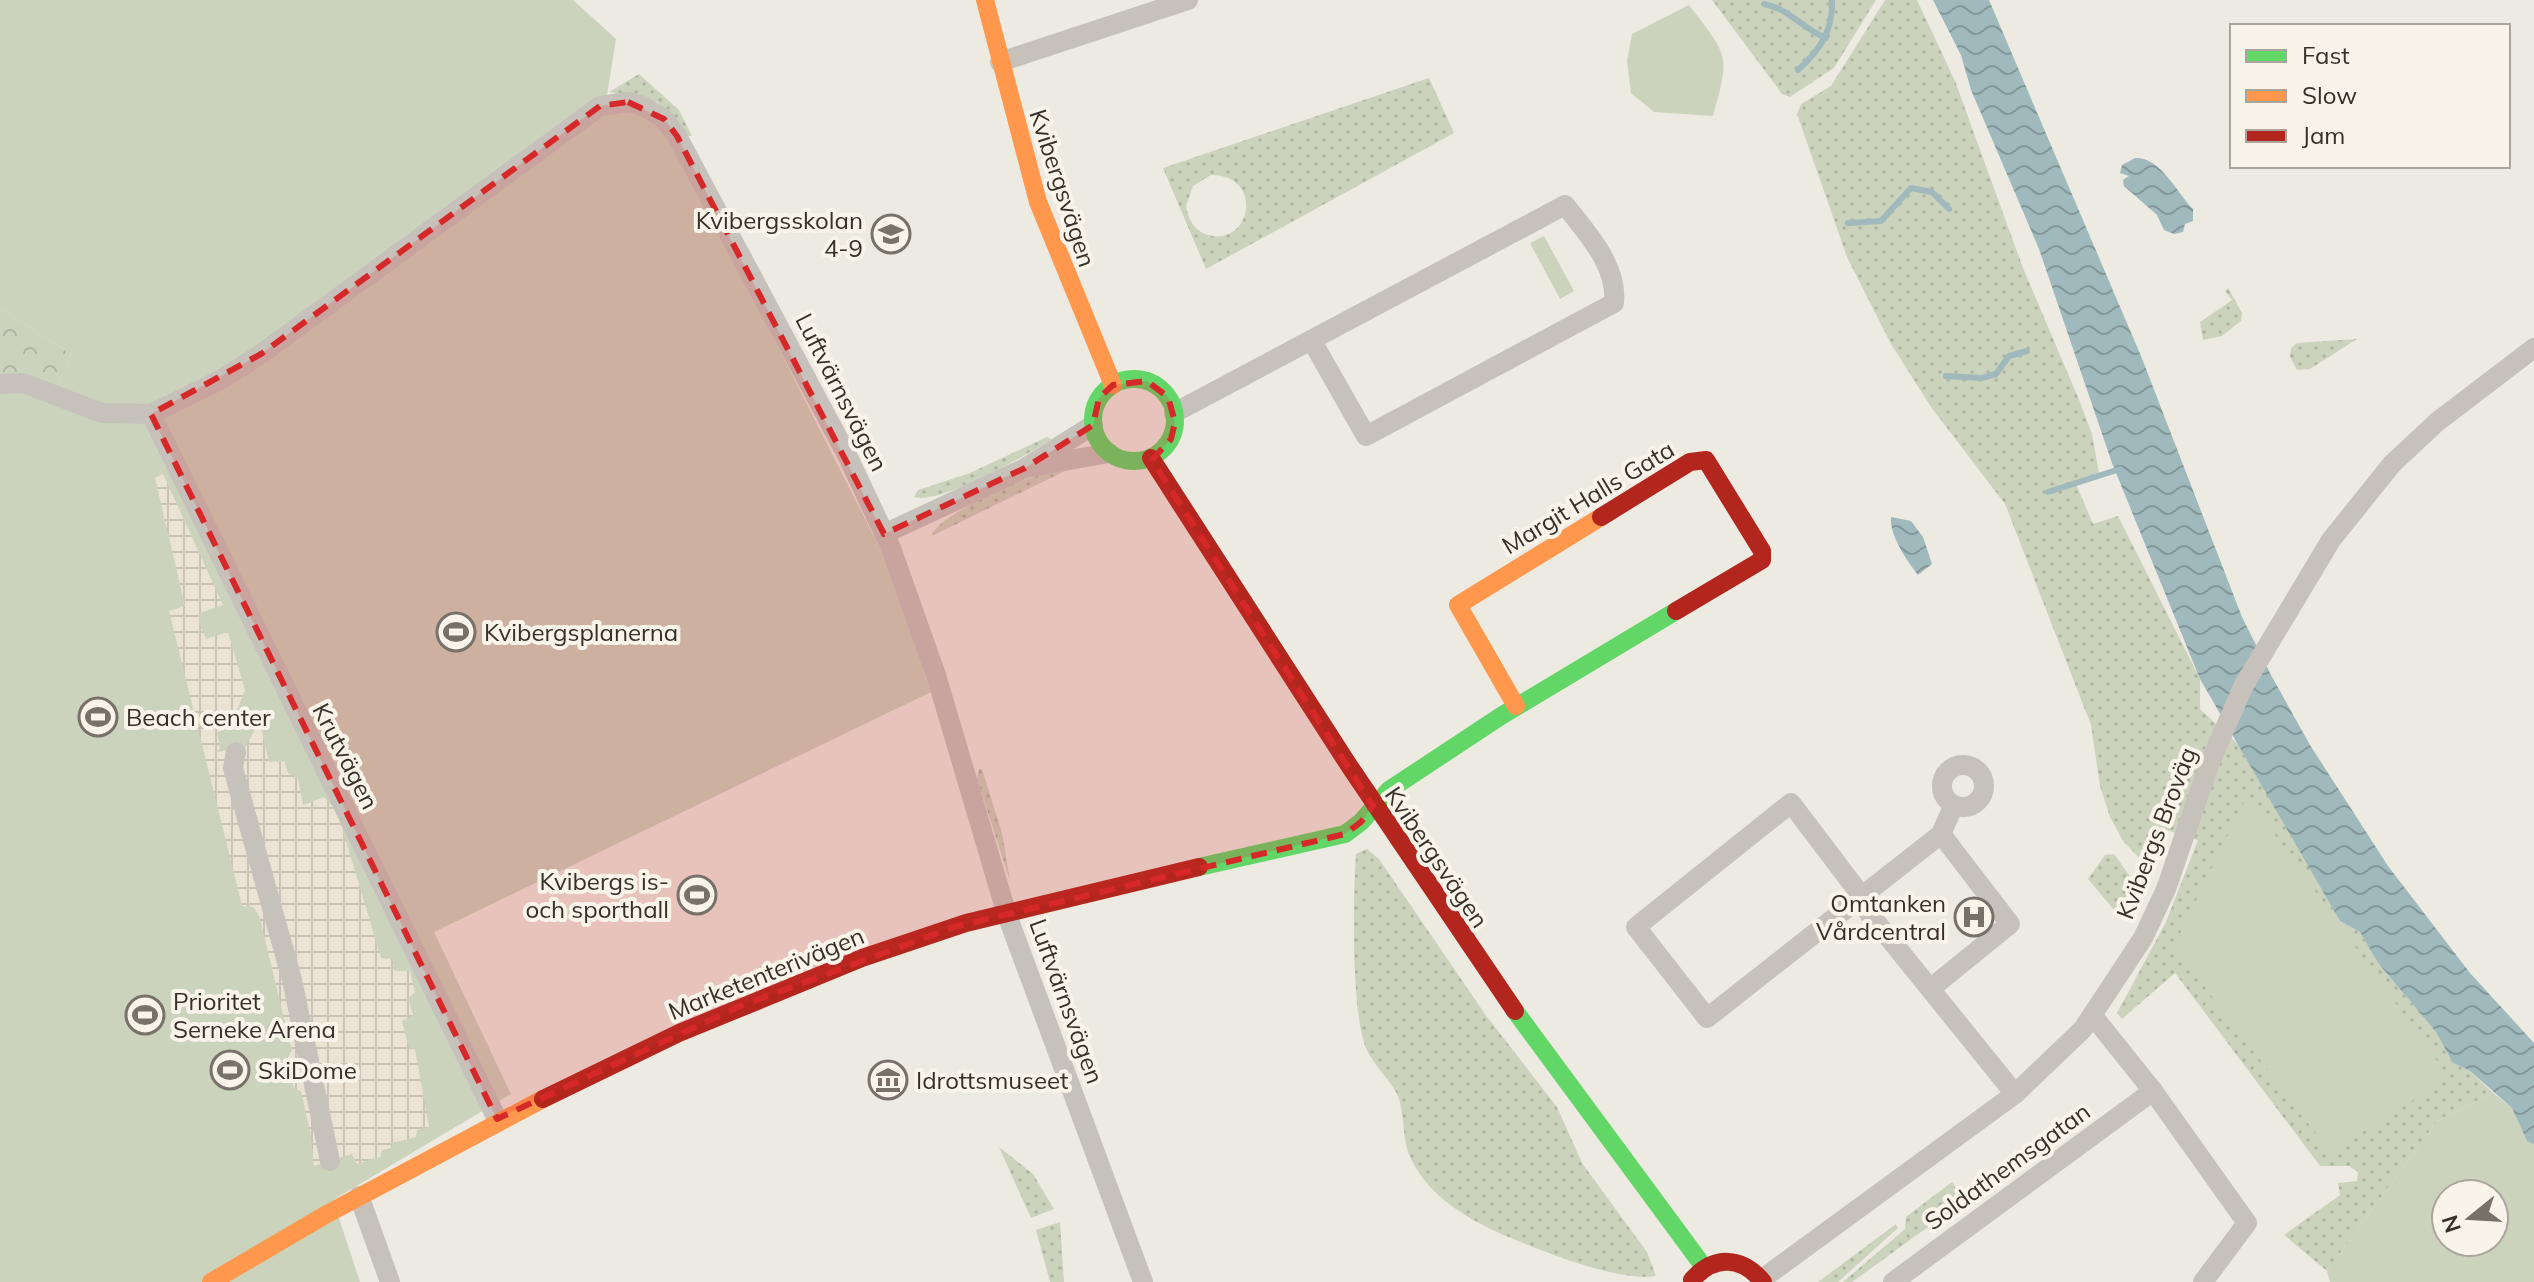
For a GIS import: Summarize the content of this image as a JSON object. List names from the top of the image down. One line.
{"streets":{"street":["Kvibergsvägen","Luftvärnsvägen","Margit Halls Gata","Krutvägen","Kvibergs Broväg","Marketenterivägen","Soldathemsgatan"]},"crossings":[["Kvibergsvägen","Margit Halls Gata"],["Kvibergsvägen","Marketenterivägen"],["Luftvärnsvägen","Krutvägen"],["Luftvärnsvägen","Marketenterivägen"],["Margit Halls Gata","Marketenterivägen"],["Krutvägen","Marketenterivägen"]],"places":{"school or university":["Kvibergsskolan 4-9"],"sports":["Kvibergsplanerna","Beach center","Kvibergs is- och sporthall","Prioritet Serneke Arena","SkiDome"],"hospital":["Omtanken Vårdcentral"],"museum":["Idrottsmuseet"]},"legend":["Fast","Slow","Jam"],"north":"left"}
